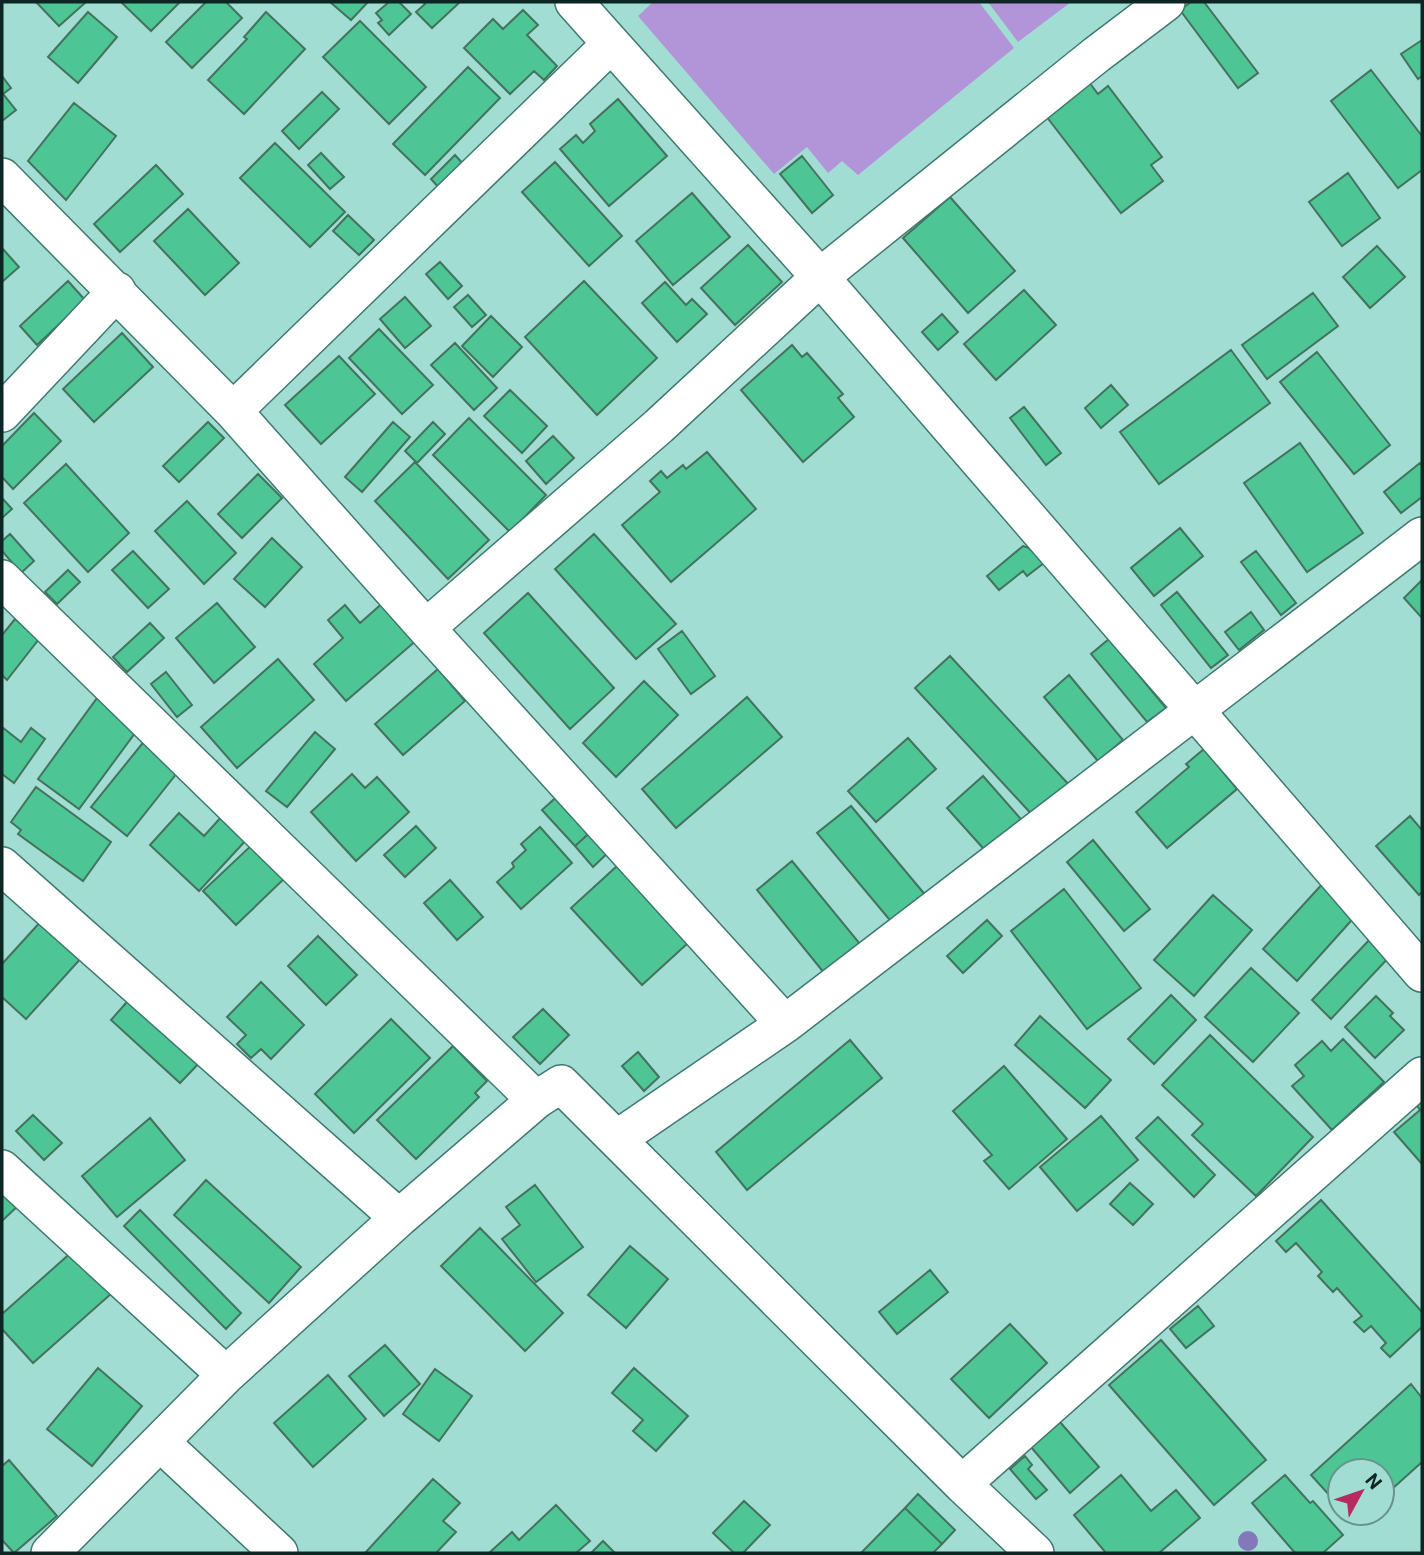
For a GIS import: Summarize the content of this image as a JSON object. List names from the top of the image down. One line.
{"north":"top right"}
